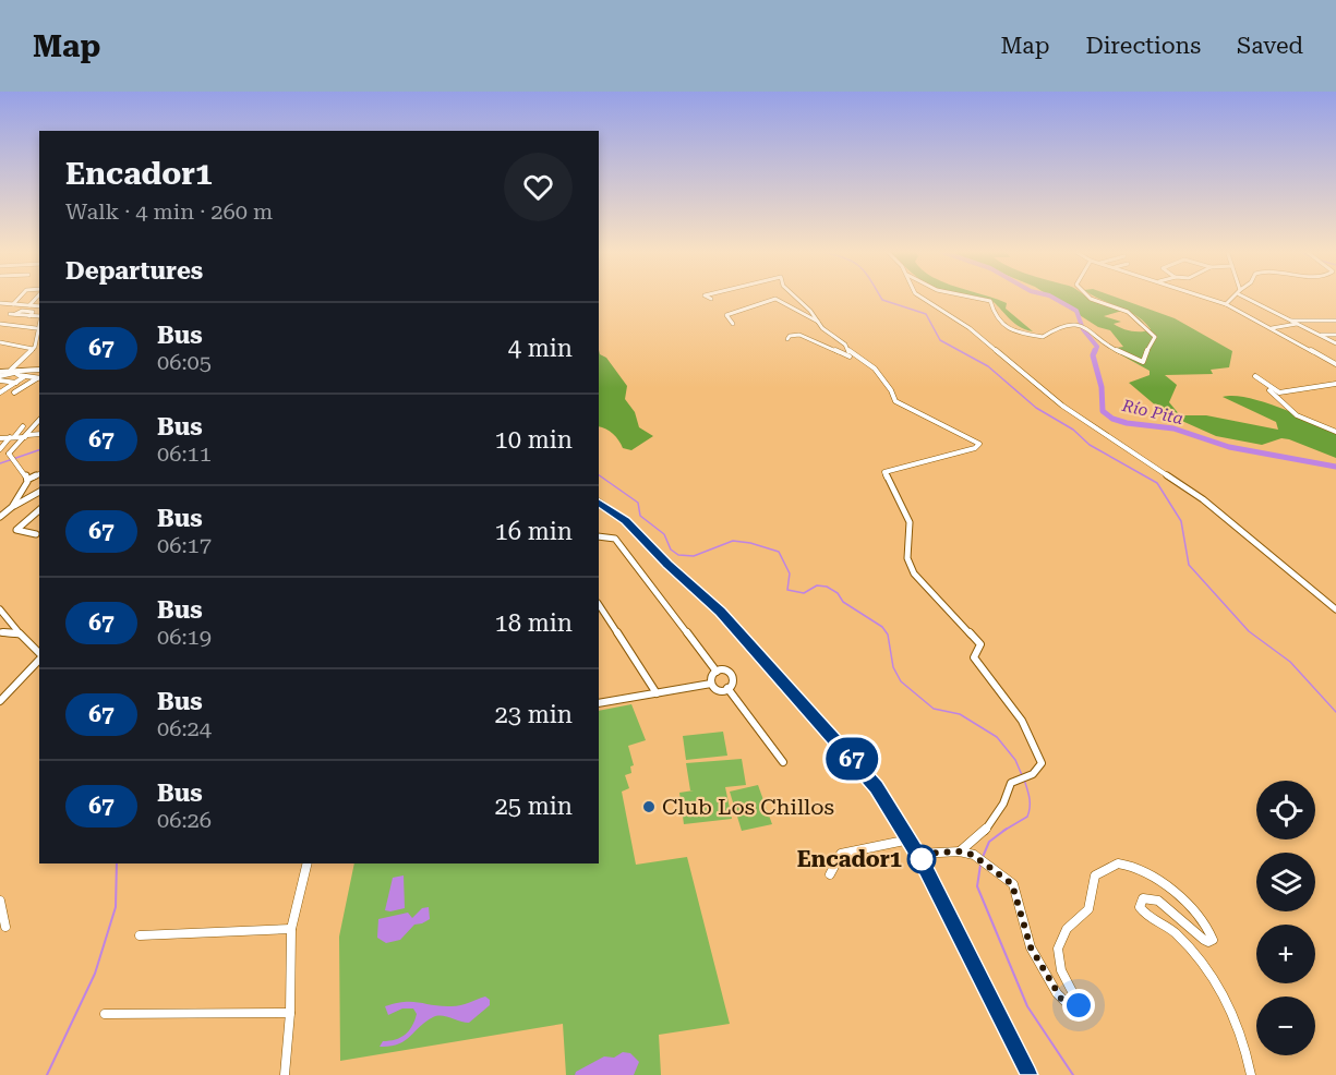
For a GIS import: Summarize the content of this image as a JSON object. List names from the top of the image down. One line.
{"water":["Río Pita"],"places":["Club Los Chillos","Encador1"],"lines":["bus line 67"],"page":{"header":"Map","nav":["Map","Directions","Saved"],"on_map":"67","heading":[["Encador1","Walk · 4 min · 260 m"],"Departures"],"list":[{"mark":"67","name":"Bus","note":"06:05","value":"4 min"},{"mark":"67","name":"Bus","note":"06:11","value":"10 min"},{"mark":"67","name":"Bus","note":"06:17","value":"16 min"},{"mark":"67","name":"Bus","note":"06:19","value":"18 min"},{"mark":"67","name":"Bus","note":"06:24","value":"23 min"},{"mark":"67","name":"Bus","note":"06:26","value":"25 min"}],"map_buttons":["+","−"]}}
